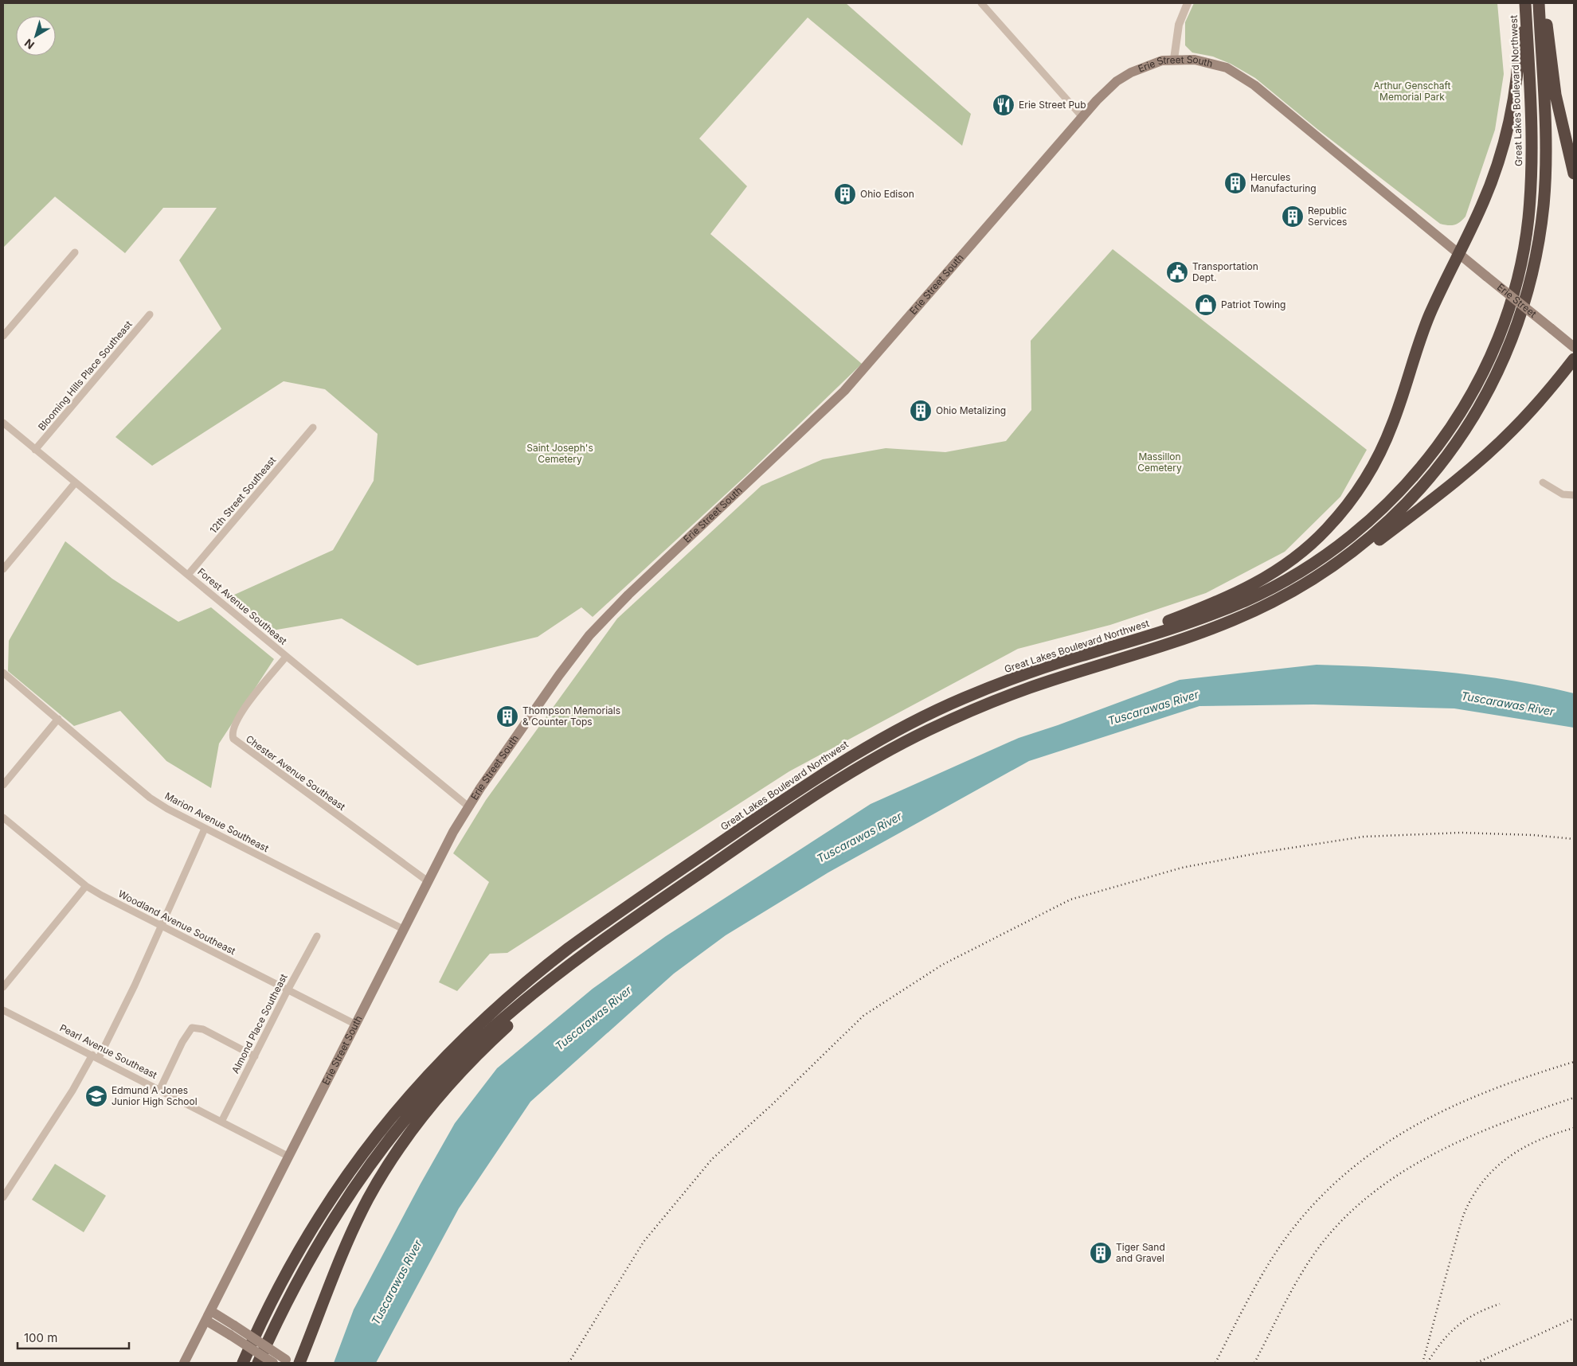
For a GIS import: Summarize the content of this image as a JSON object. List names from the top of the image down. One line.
{"streets":{"highway":["Great Lakes Boulevard Northwest"],"main road":["Erie Street South","Erie Street"],"street":["Blooming Hills Place Southeast","12th Street Southeast","Forest Avenue Southeast","Chester Avenue Southeast","Marion Avenue Southeast","Woodland Avenue Southeast","Almond Place Southeast","Pearl Avenue Southeast"]},"crossings":[["Erie Street South","Erie Street"],["Erie Street South","Forest Avenue Southeast"],["Erie Street South","Chester Avenue Southeast"],["Erie Street South","Marion Avenue Southeast"],["Erie Street South","Woodland Avenue Southeast"],["Erie Street South","Pearl Avenue Southeast"],["Blooming Hills Place Southeast","Forest Avenue Southeast"],["12th Street Southeast","Forest Avenue Southeast"],["Forest Avenue Southeast","Chester Avenue Southeast"],["Woodland Avenue Southeast","Almond Place Southeast"],["Almond Place Southeast","Pearl Avenue Southeast"]],"water":["Tuscarawas River"],"parks":["Arthur Genschaft Memorial Park","Saint Joseph's Cemetery","Massillon Cemetery"],"places":{"restaurant":["Erie Street Pub"],"building":["Hercules Manufacturing","Ohio Edison","Republic Services","Ohio Metalizing","Thompson Memorials & Counter Tops","Tiger Sand and Gravel"],"public building":["Transportation Dept."],"shop":["Patriot Towing"],"school or university":["Edmund A Jones Junior High School"]},"scale_bar":"100 m","north":"bottom left"}
